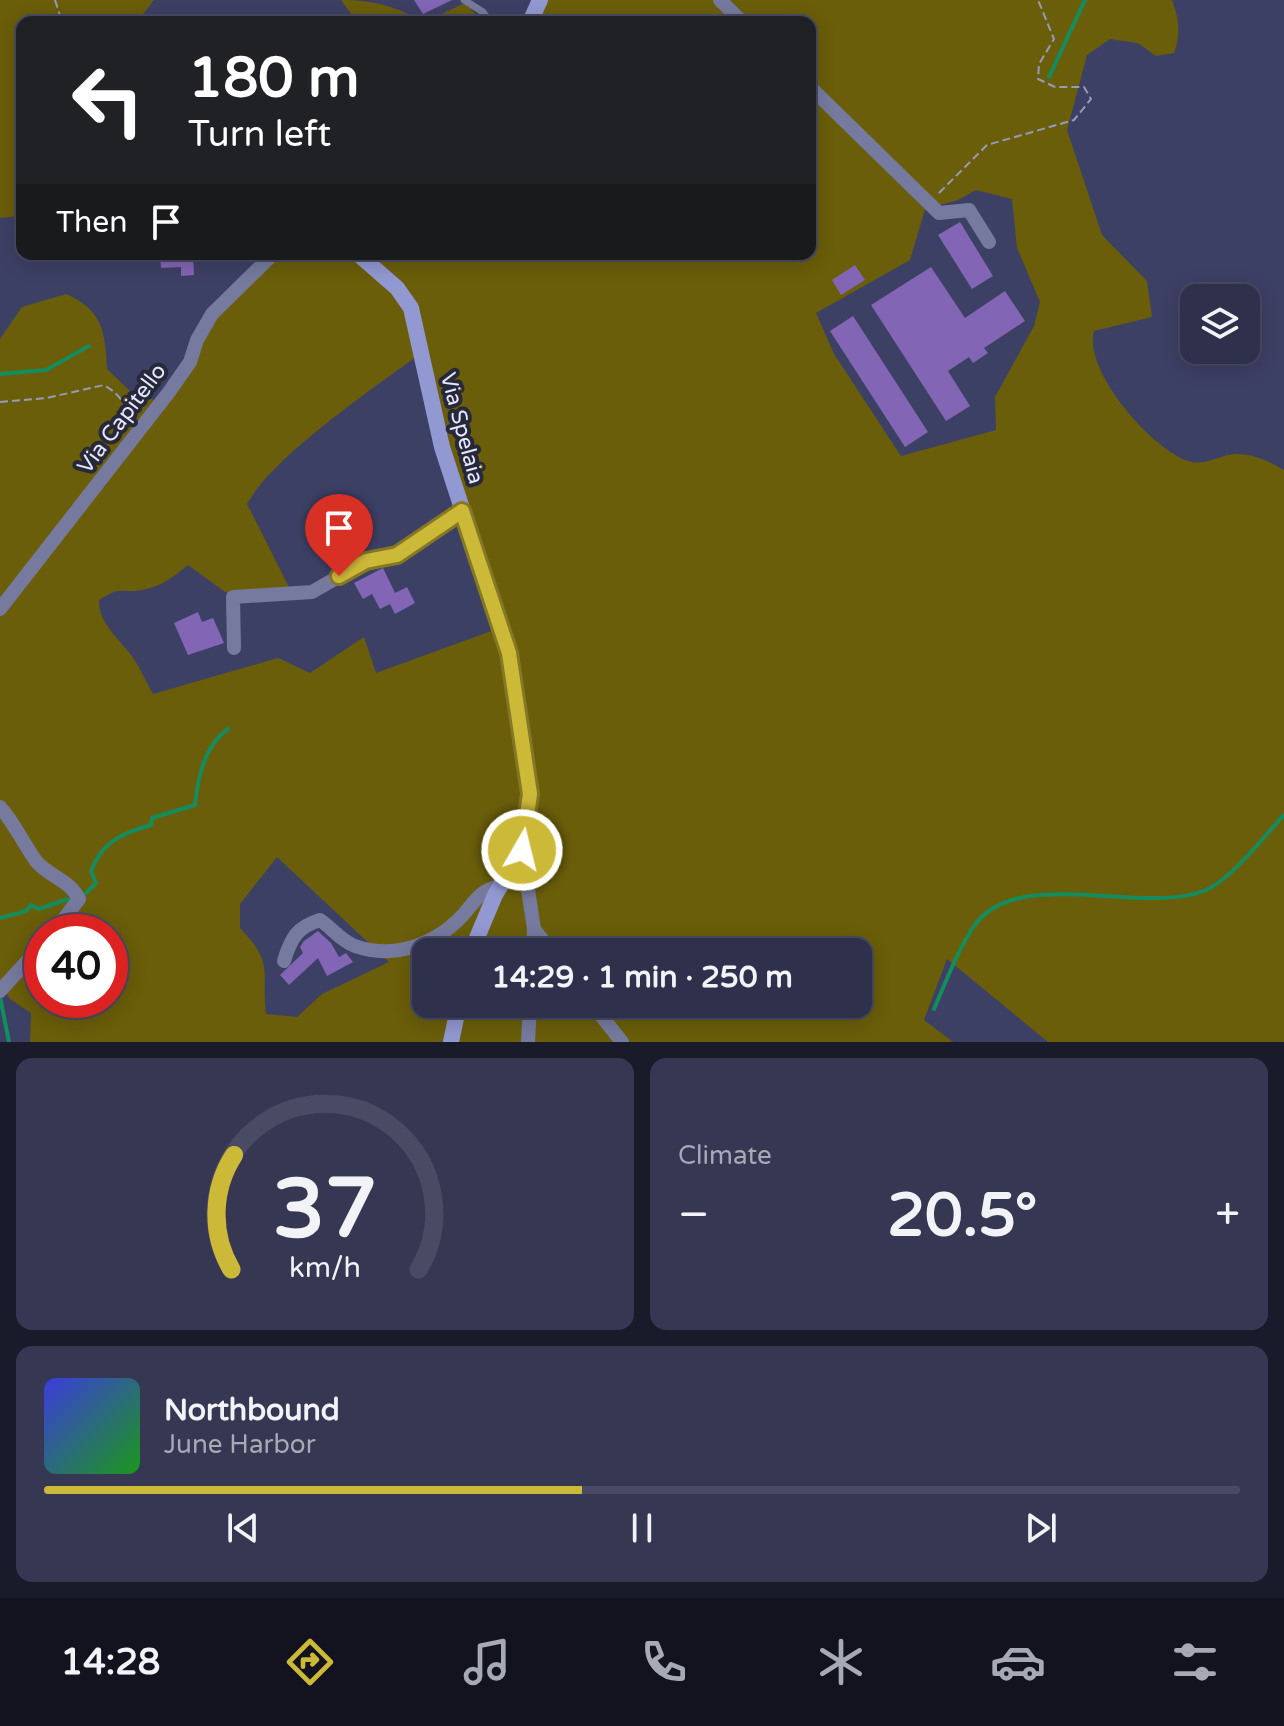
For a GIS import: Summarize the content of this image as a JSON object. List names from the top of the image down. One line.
{"streets":{"street":["Via Capitello","Via Spelaia"]},"page":{"turn":["180 m","Turn left"],"then":"Then","limit":"40","trip":"14:29 · 1 min · 250 m","tile":"Climate","heat":["−","20.5°","+"],"song":["Northbound","June Harbor"],"tabs":"14:28","gauge":["37","km/h"]}}
